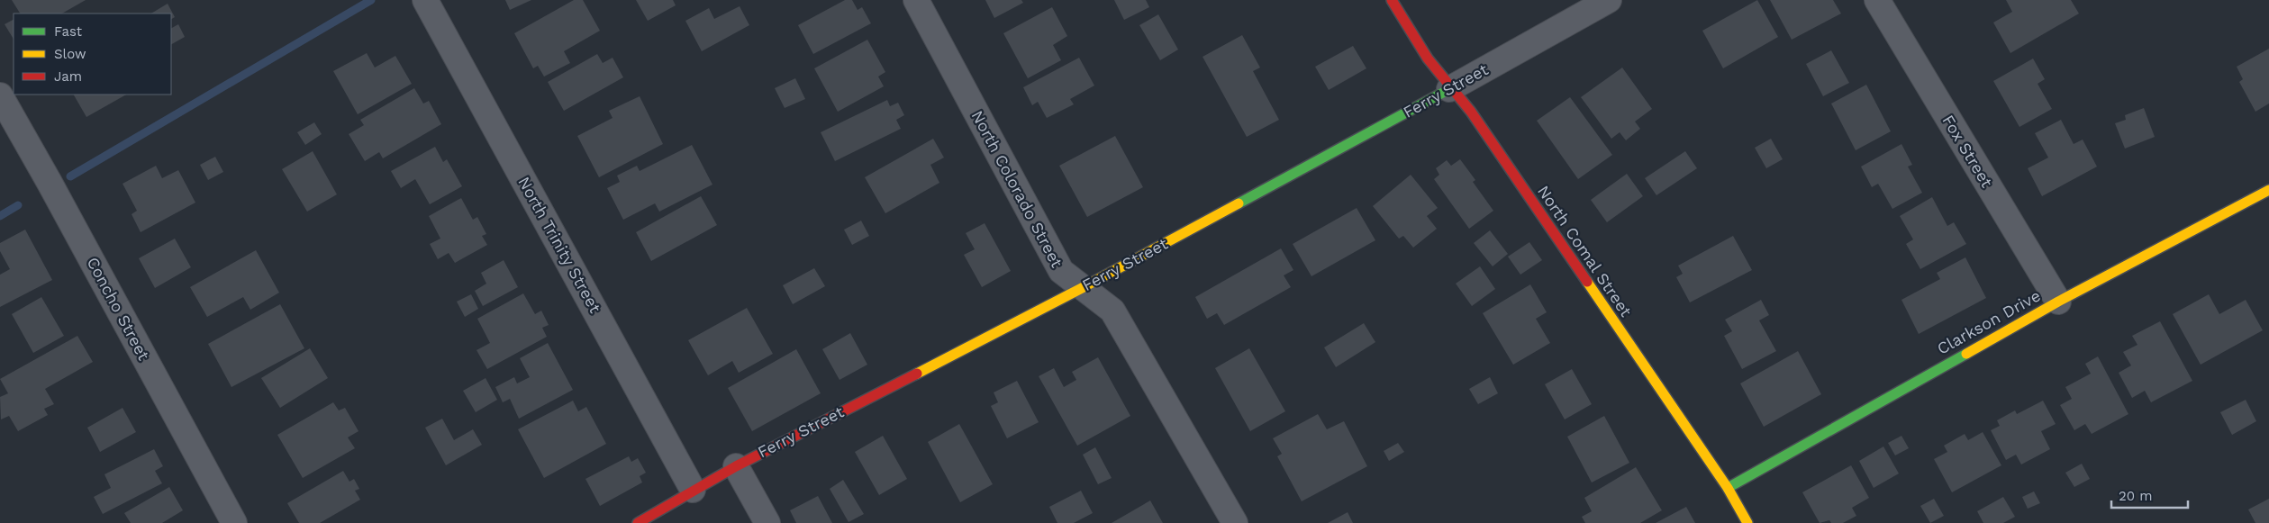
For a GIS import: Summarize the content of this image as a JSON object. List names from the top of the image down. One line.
{"streets":{"street":["Ferry Street","Fox Street","North Colorado Street","North Trinity Street","North Comal Street","Concho Street","Clarkson Drive"]},"crossings":[["Ferry Street","North Colorado Street"],["Ferry Street","North Trinity Street"],["Ferry Street","North Comal Street"],["Fox Street","Clarkson Drive"],["North Comal Street","Clarkson Drive"]],"legend":["Fast","Slow","Jam"],"scale_bar":"20 m"}
